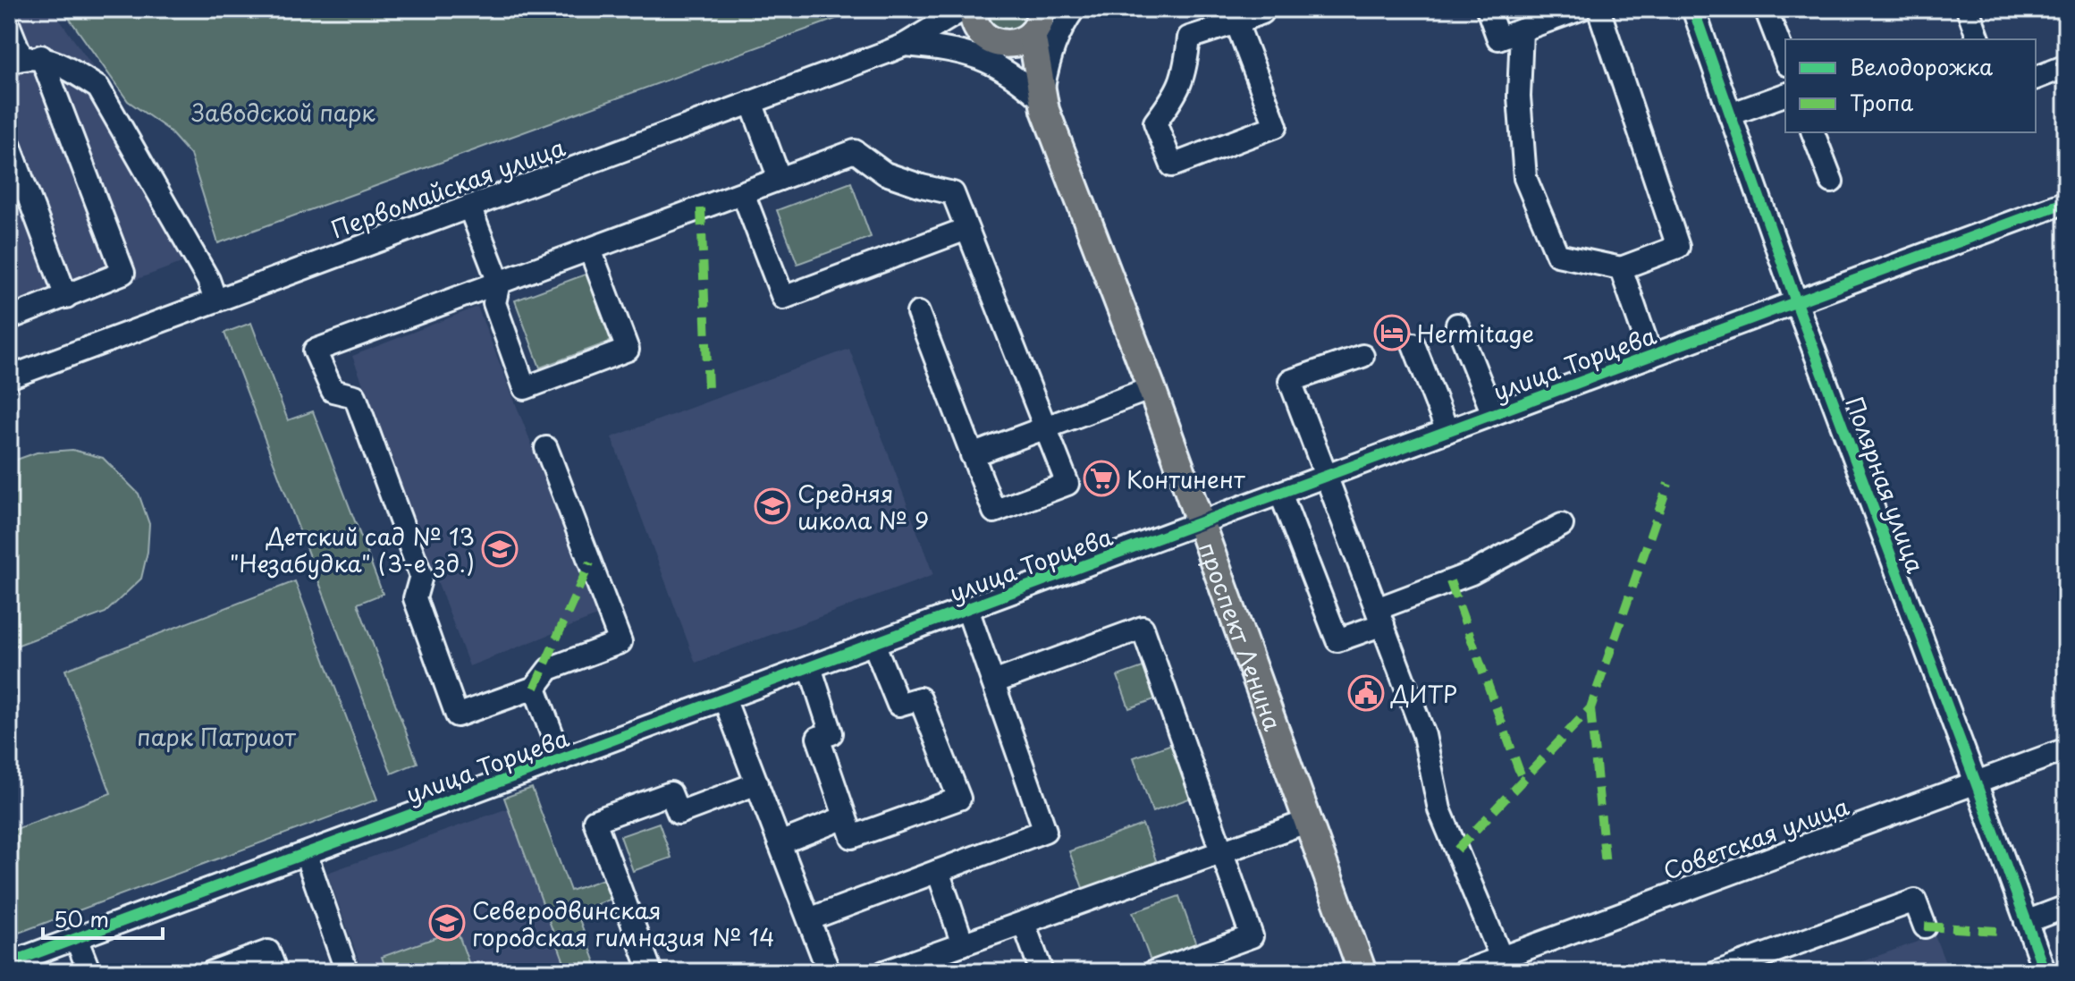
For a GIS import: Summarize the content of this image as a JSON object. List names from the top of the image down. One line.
{"streets":{"main road":["проспект Ленина"],"street":["Первомайская улица","улица Торцева","Полярная улица","Советская улица"]},"crossings":[["улица Торцева","Полярная улица"],["улица Торцева","проспект Ленина"],["Полярная улица","Советская улица"]],"parks":["Заводской парк","парк Патриот"],"places":{"hotel":["Hermitage"],"supermarket":["Континент"],"school or university":["Средняя школа № 9","Детский сад № 13 \"Незабудка\" (3-е зд.)","Северодвинская городская гимназия № 14"],"public building":["ДИТР"]},"legend":["Велодорожка","Тропа"],"scale_bar":"50 m"}
